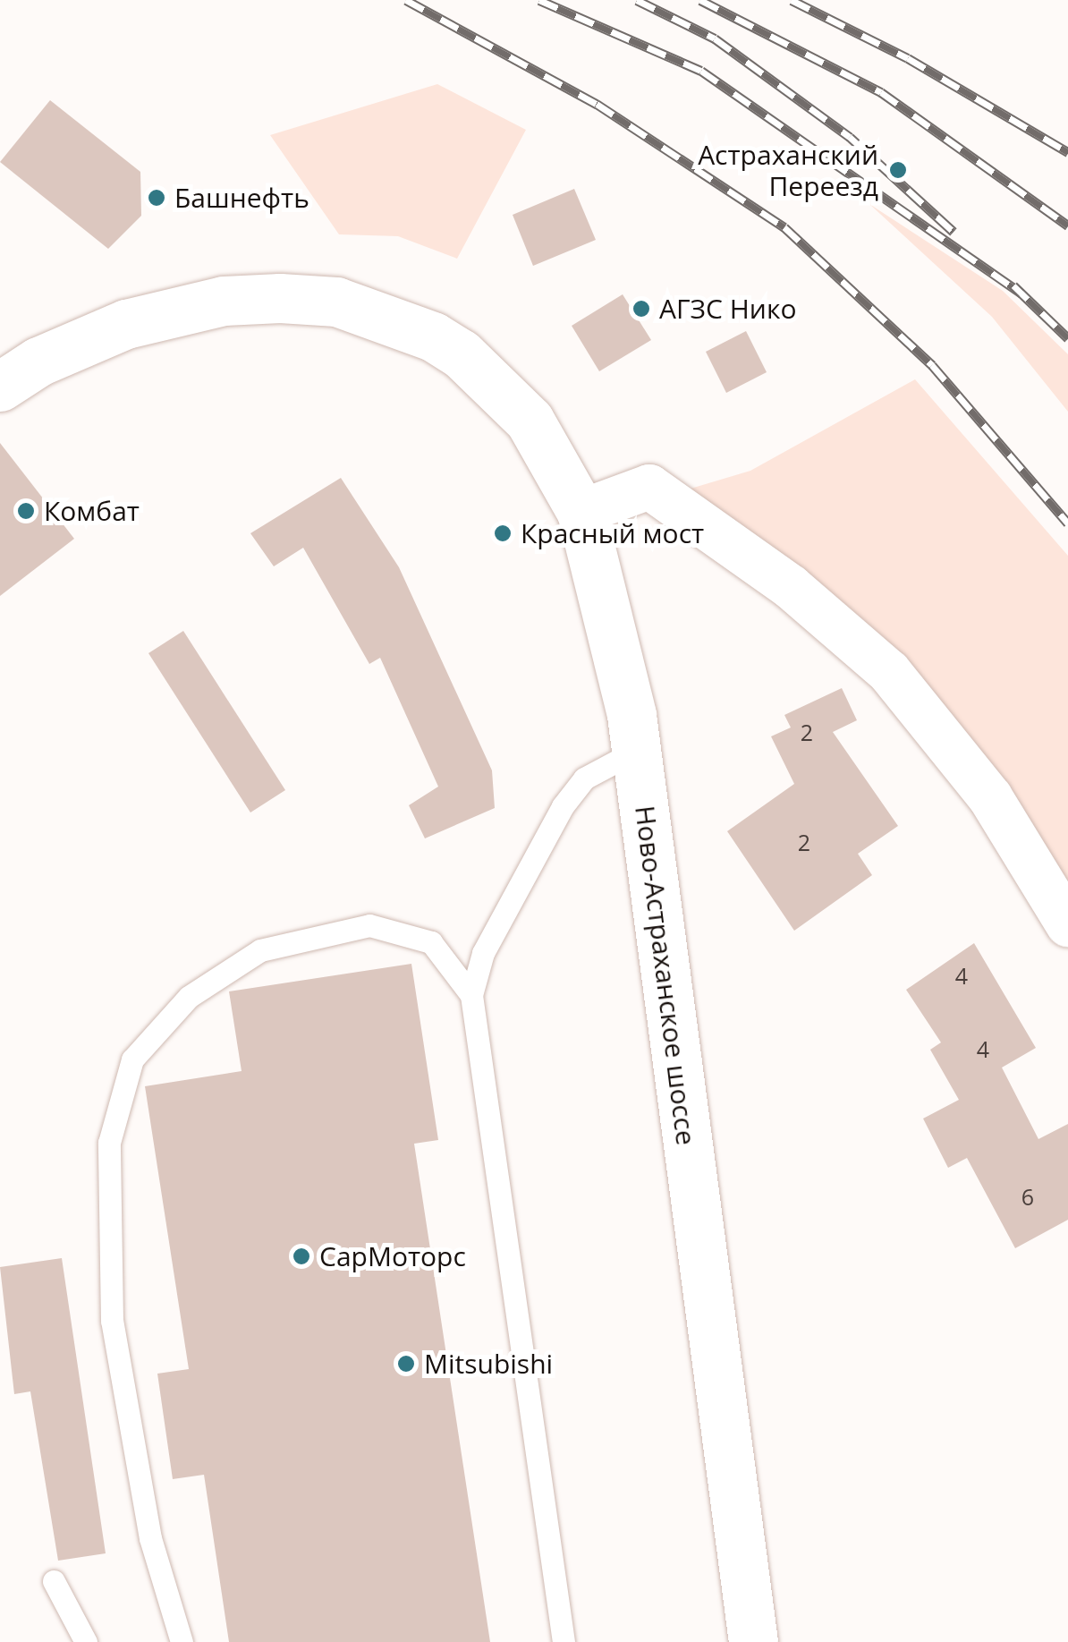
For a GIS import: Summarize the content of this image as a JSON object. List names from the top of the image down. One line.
{"streets":{"main road":["Ново-Астраханское шоссе"]},"places":["Астраханский Переезд","Башнефть","АГЗС Нико","Комбат","Красный мост","СарМоторс","Mitsubishi"],"house_numbers":["2","2","4","4","6"]}
